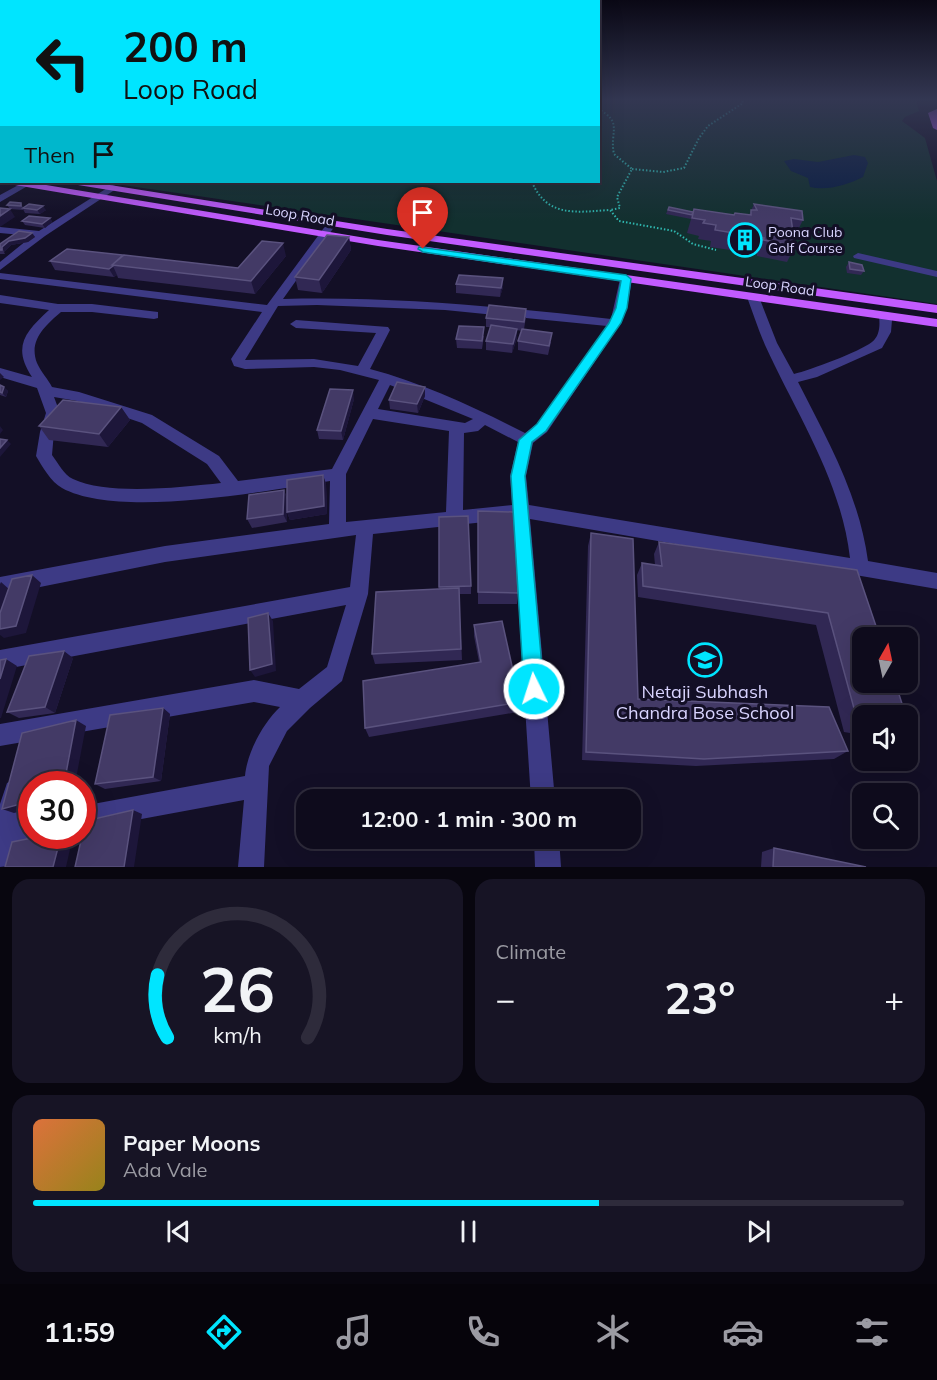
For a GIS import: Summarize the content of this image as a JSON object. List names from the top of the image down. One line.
{"streets":{"main road":["Loop Road"]},"places":{"building":["Poona Club Golf Course"],"school or university":["Netaji Subhash Chandra Bose School"]},"north":"top","page":{"turn":["200 m","Loop Road"],"then":"Then","limit":"30","trip":"12:00 · 1 min · 300 m","tile":"Climate","heat":["−","23°","+"],"song":["Paper Moons","Ada Vale"],"tabs":"11:59","gauge":["26","km/h"]}}
